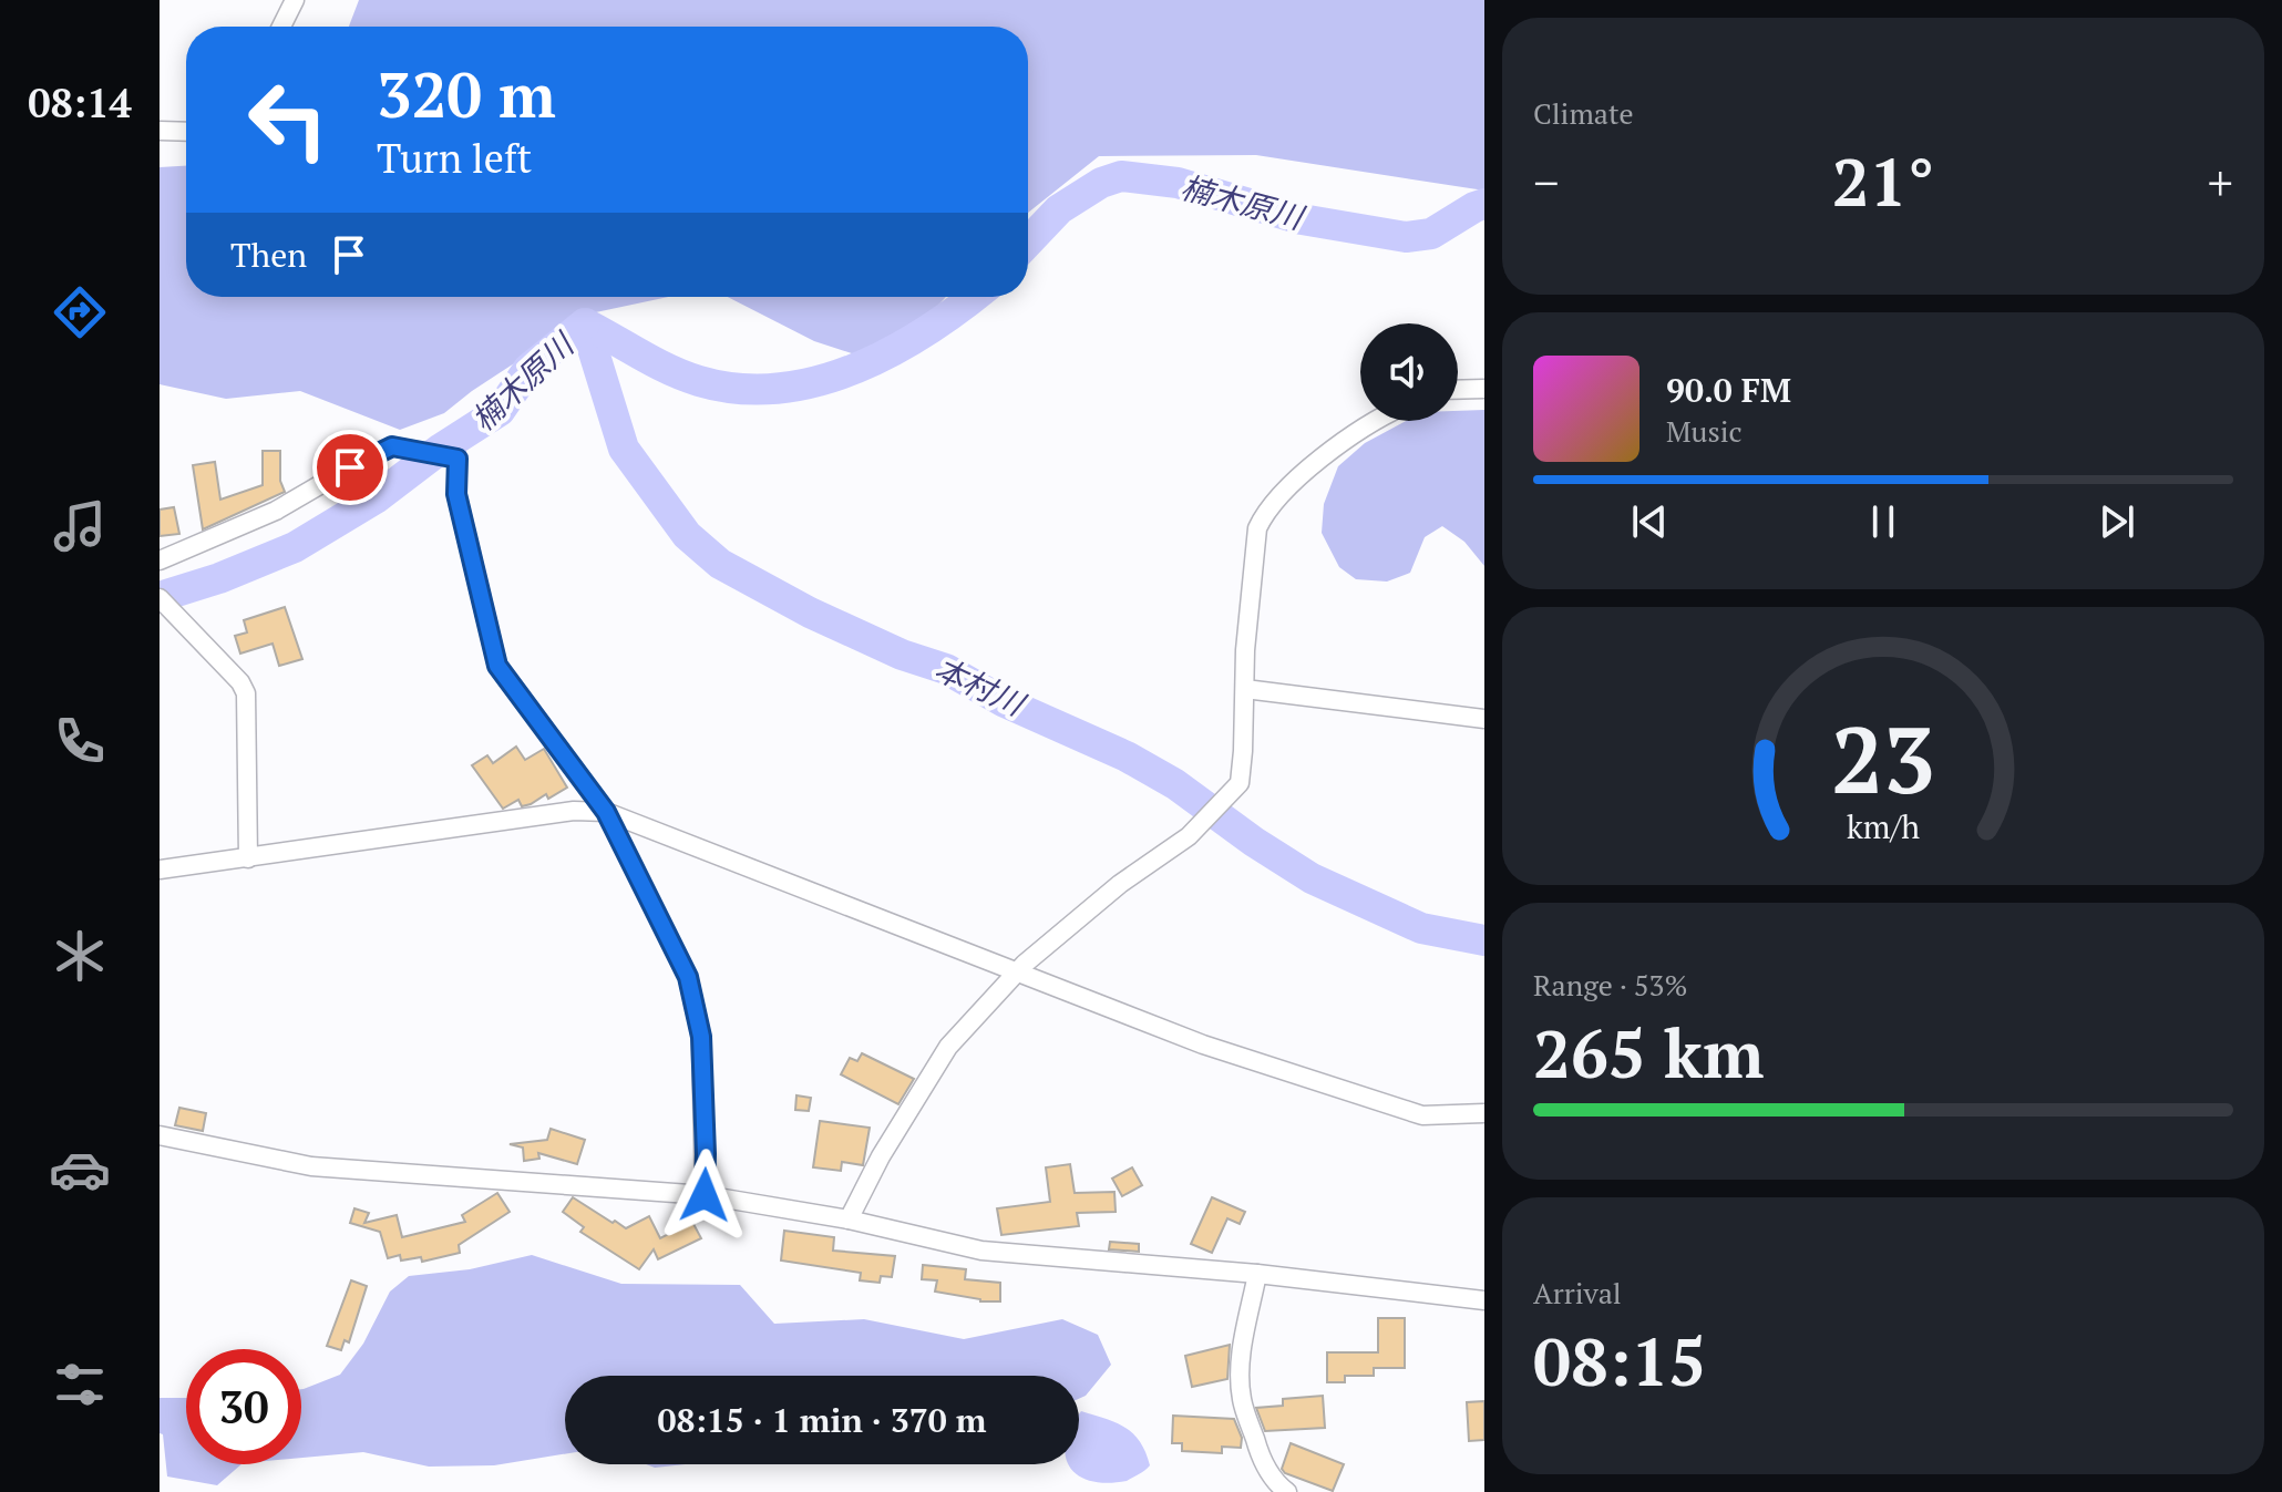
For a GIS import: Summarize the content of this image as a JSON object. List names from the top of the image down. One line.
{"water":["楠木原川","本村川"],"page":{"tabs":"08:14","tile":["Climate",["Range · 53%","265 km"],["Arrival","08:15"]],"turn":["320 m","Turn left"],"heat":["−","21°","+"],"then":"Then","song":["90.0 FM","Music"],"limit":"30","trip":"08:15 · 1 min · 370 m","gauge":["23","km/h"]}}
